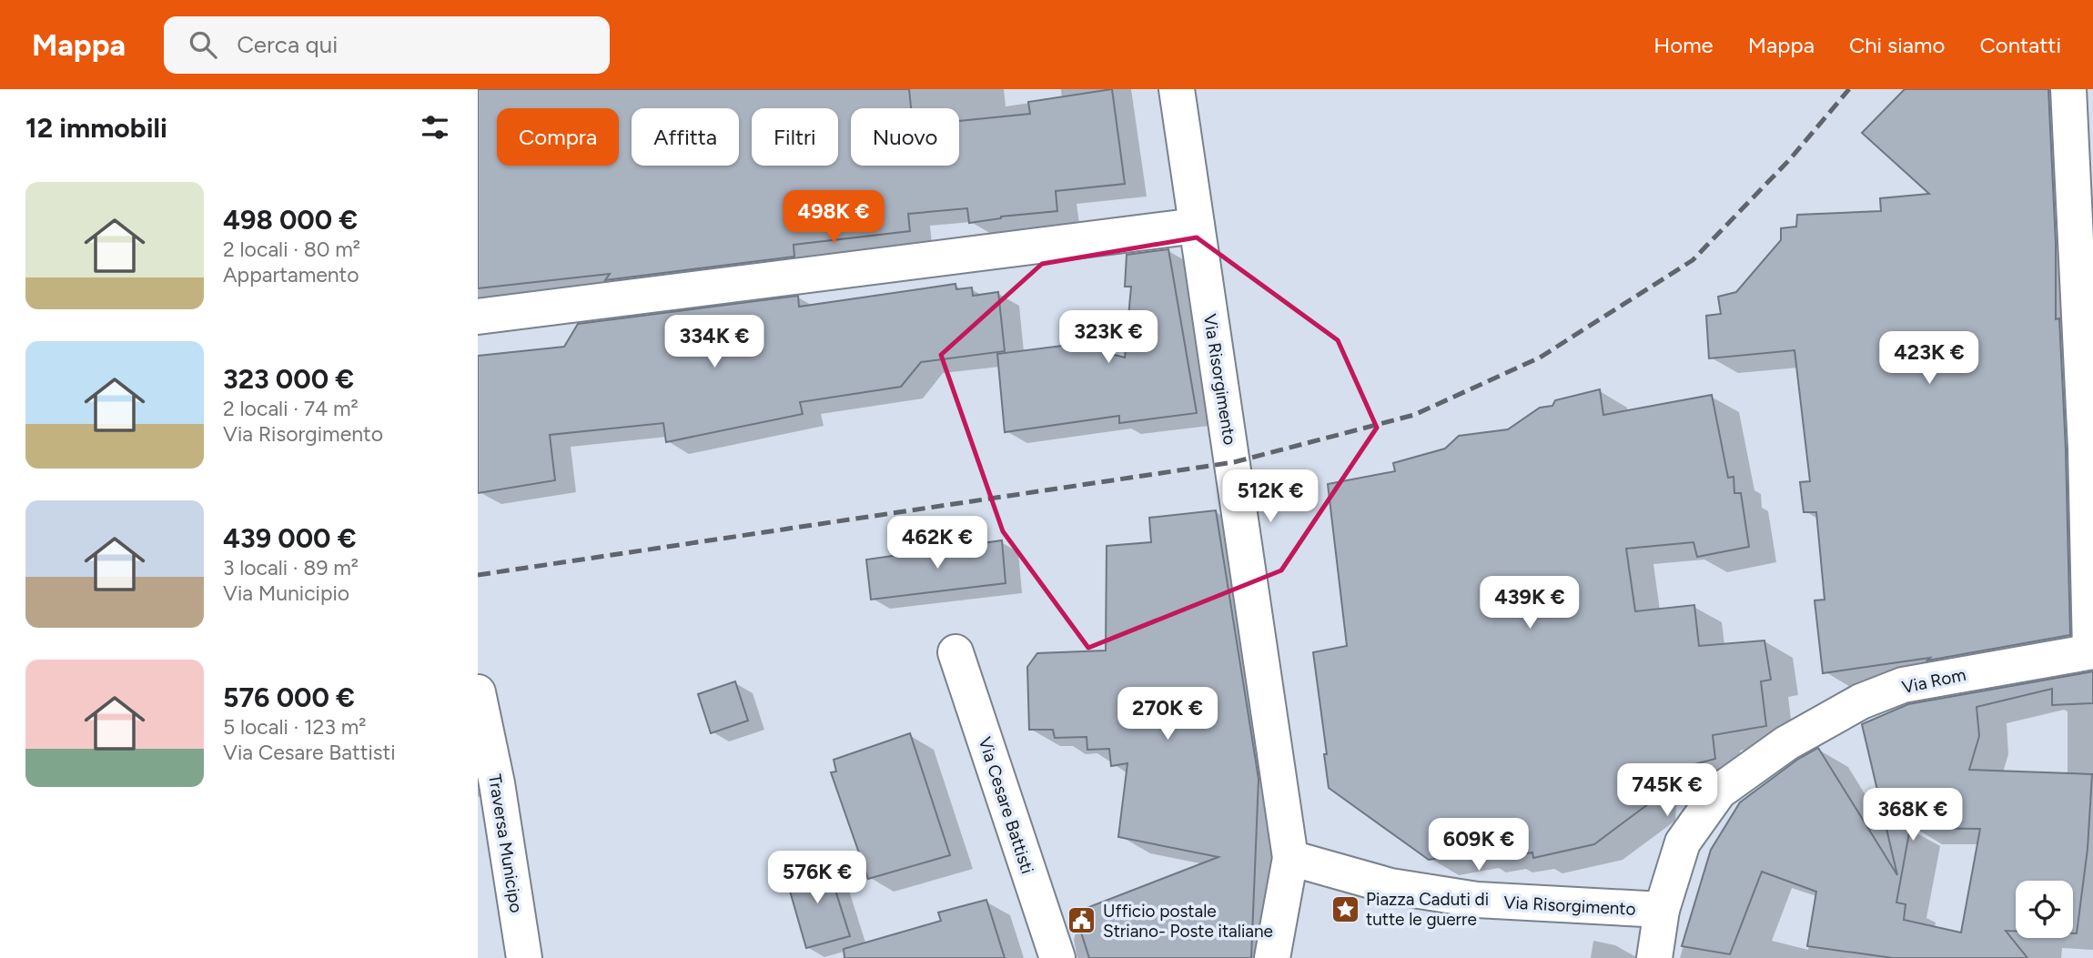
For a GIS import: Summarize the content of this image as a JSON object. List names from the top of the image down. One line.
{"streets":{"street":["Via Risorgimento","Via Rom","Via Cesare Battisti","Traversa Municipo"]},"crossings":[["Via Risorgimento","Via Rom"]],"places":{"place":["Piazza Caduti di tutte le guerre"],"public building":["Ufficio postale Striano- Poste italiane"]},"page":{"header":"Mappa","search":"Cerca qui","nav":["Home","Mappa","Chi siamo","Contatti"],"heading":"12 immobili","chip":["Compra","Affitta","Filtri","Nuovo"],"list":[{"name":"498 000 €","note":"2 locali · 80 m² · Appartamento"},{"name":"323 000 €","note":"2 locali · 74 m² · Via Risorgimento"},{"name":"439 000 €","note":"3 locali · 89 m² · Via Municipio"},{"name":"576 000 €","note":"5 locali · 123 m² · Via Cesare Battisti"}],"price":["498K €","323K €","334K €","423K €","512K €","462K €","439K €","270K €","745K €","368K €","609K €","576K €"]}}
